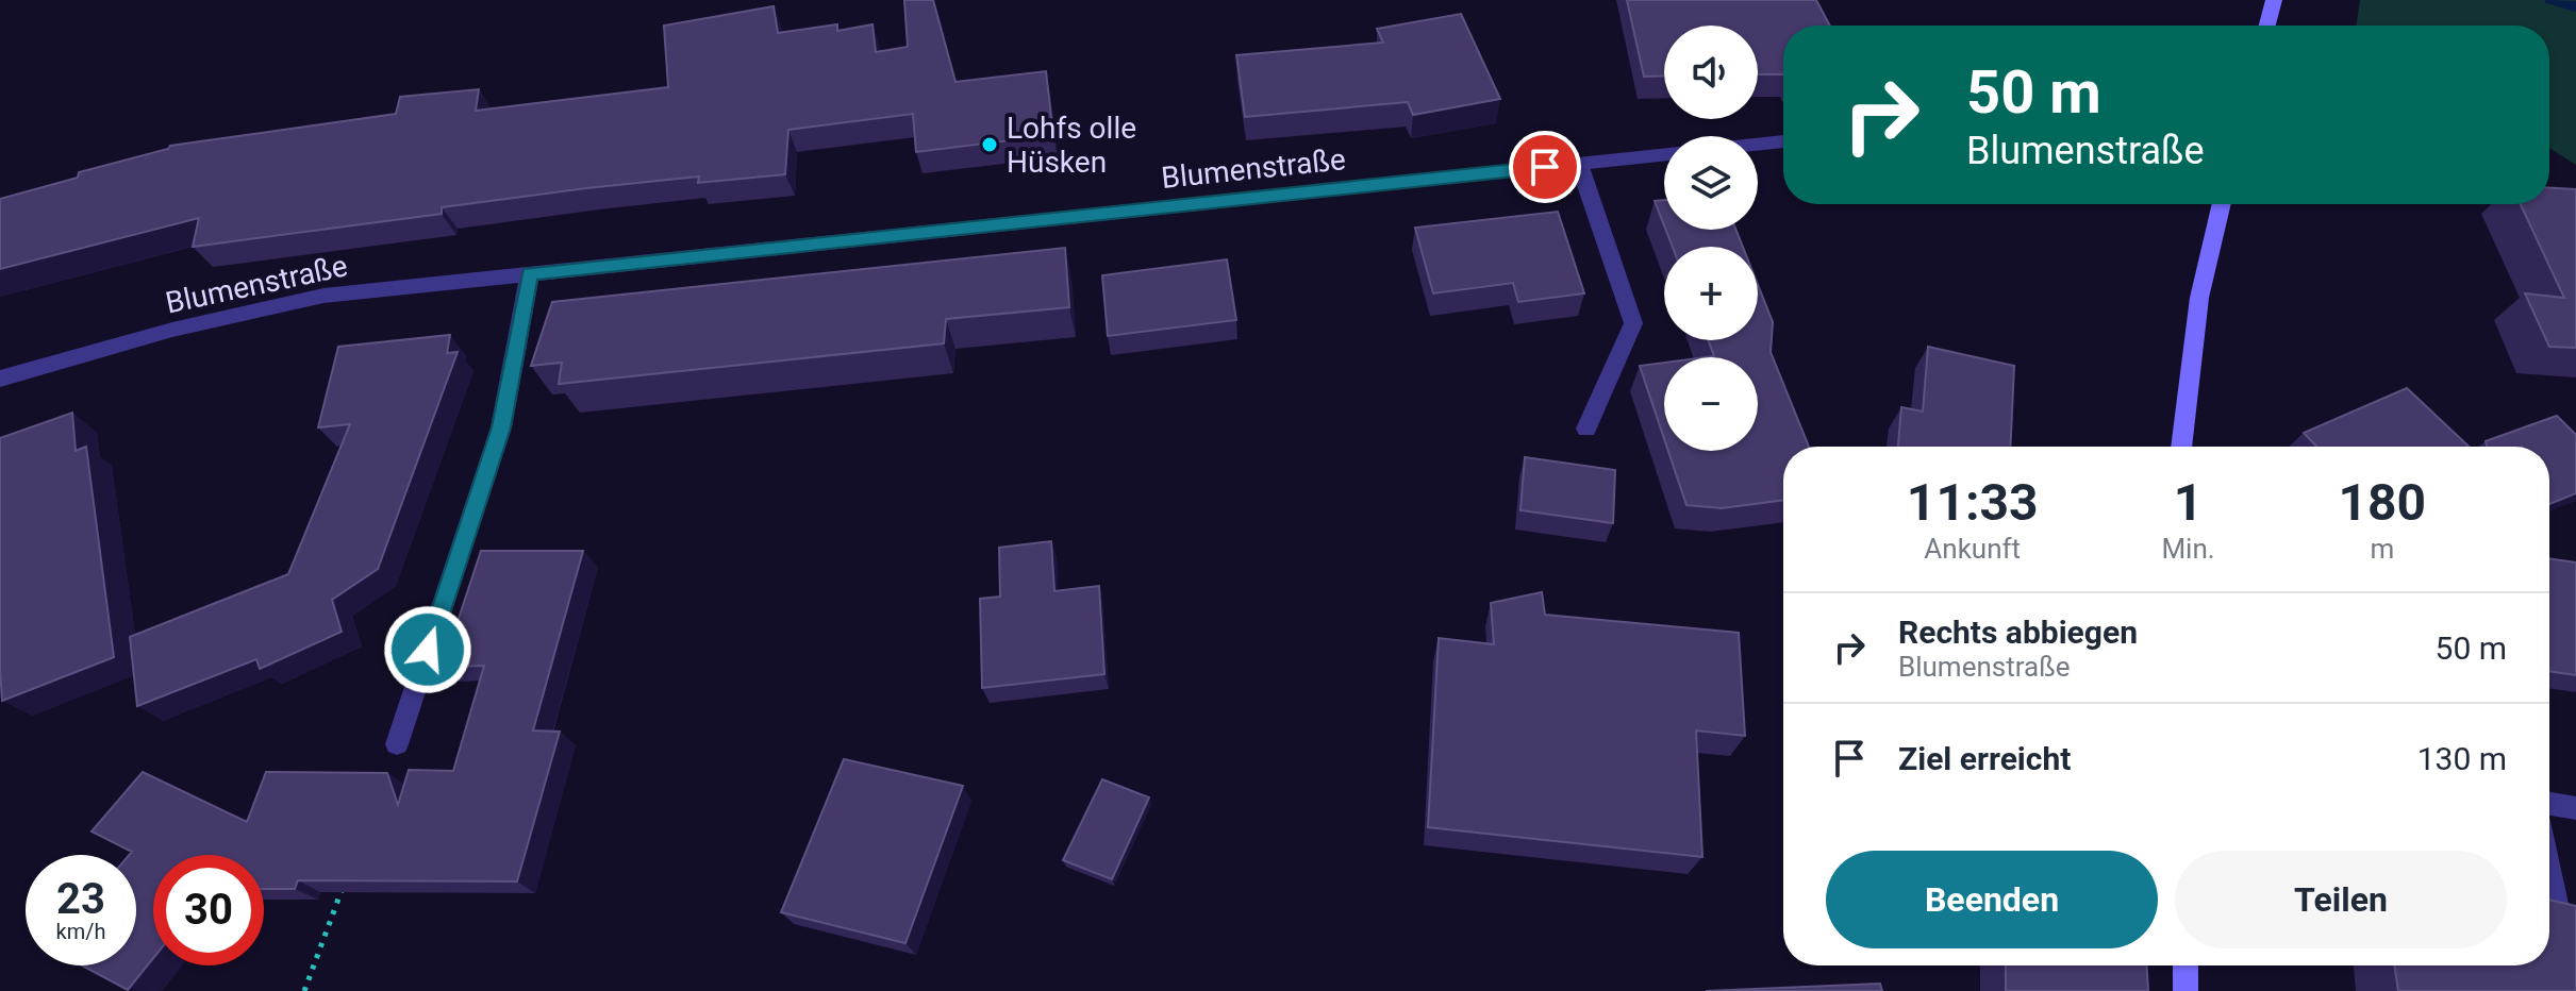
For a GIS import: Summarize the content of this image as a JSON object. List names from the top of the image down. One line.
{"streets":{"street":["Blumenstraße"]},"places":["Lohfs olle Hüsken"],"page":{"map_buttons":["+","−"],"turn":["50 m","Blumenstraße"],"eta":["11:33","Ankunft","1","Min.","180","m"],"list":[{"name":"Rechts abbiegen","note":"Blumenstraße","value":"50 m"},{"name":"Ziel erreicht","value":"130 m"}],"buttons":["Beenden","Teilen"],"speed":"23 km/h","limit":"30"}}
